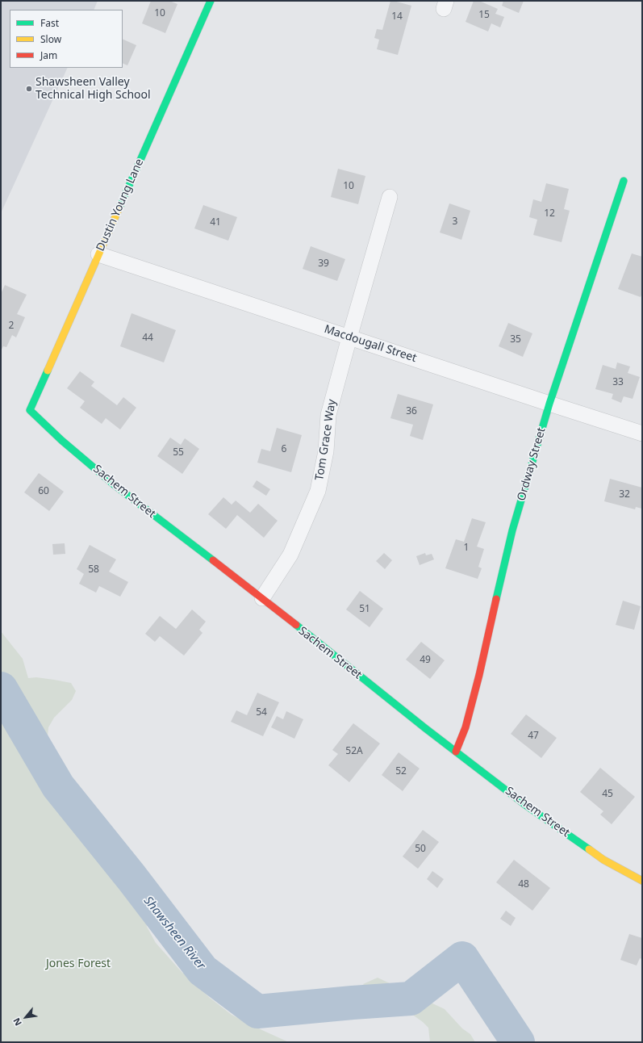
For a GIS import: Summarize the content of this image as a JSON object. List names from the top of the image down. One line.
{"streets":{"street":["Dustin Young Lane","Macdougall Street","Tom Grace Way","Ordway Street","Sachem Street"]},"crossings":[["Dustin Young Lane","Macdougall Street"],["Dustin Young Lane","Sachem Street"],["Macdougall Street","Tom Grace Way"],["Macdougall Street","Ordway Street"],["Tom Grace Way","Sachem Street"],["Ordway Street","Sachem Street"]],"water":["Shawsheen River"],"parks":["Jones Forest"],"places":["Shawsheen Valley Technical High School"],"house_numbers":["10","15","14","10","12","3","41","39","2","44","35","33","36","6","55","60","32","1","58","51","49","54","47","52A","52","45","50","48"],"legend":["Fast","Slow","Jam"],"north":"bottom left"}
